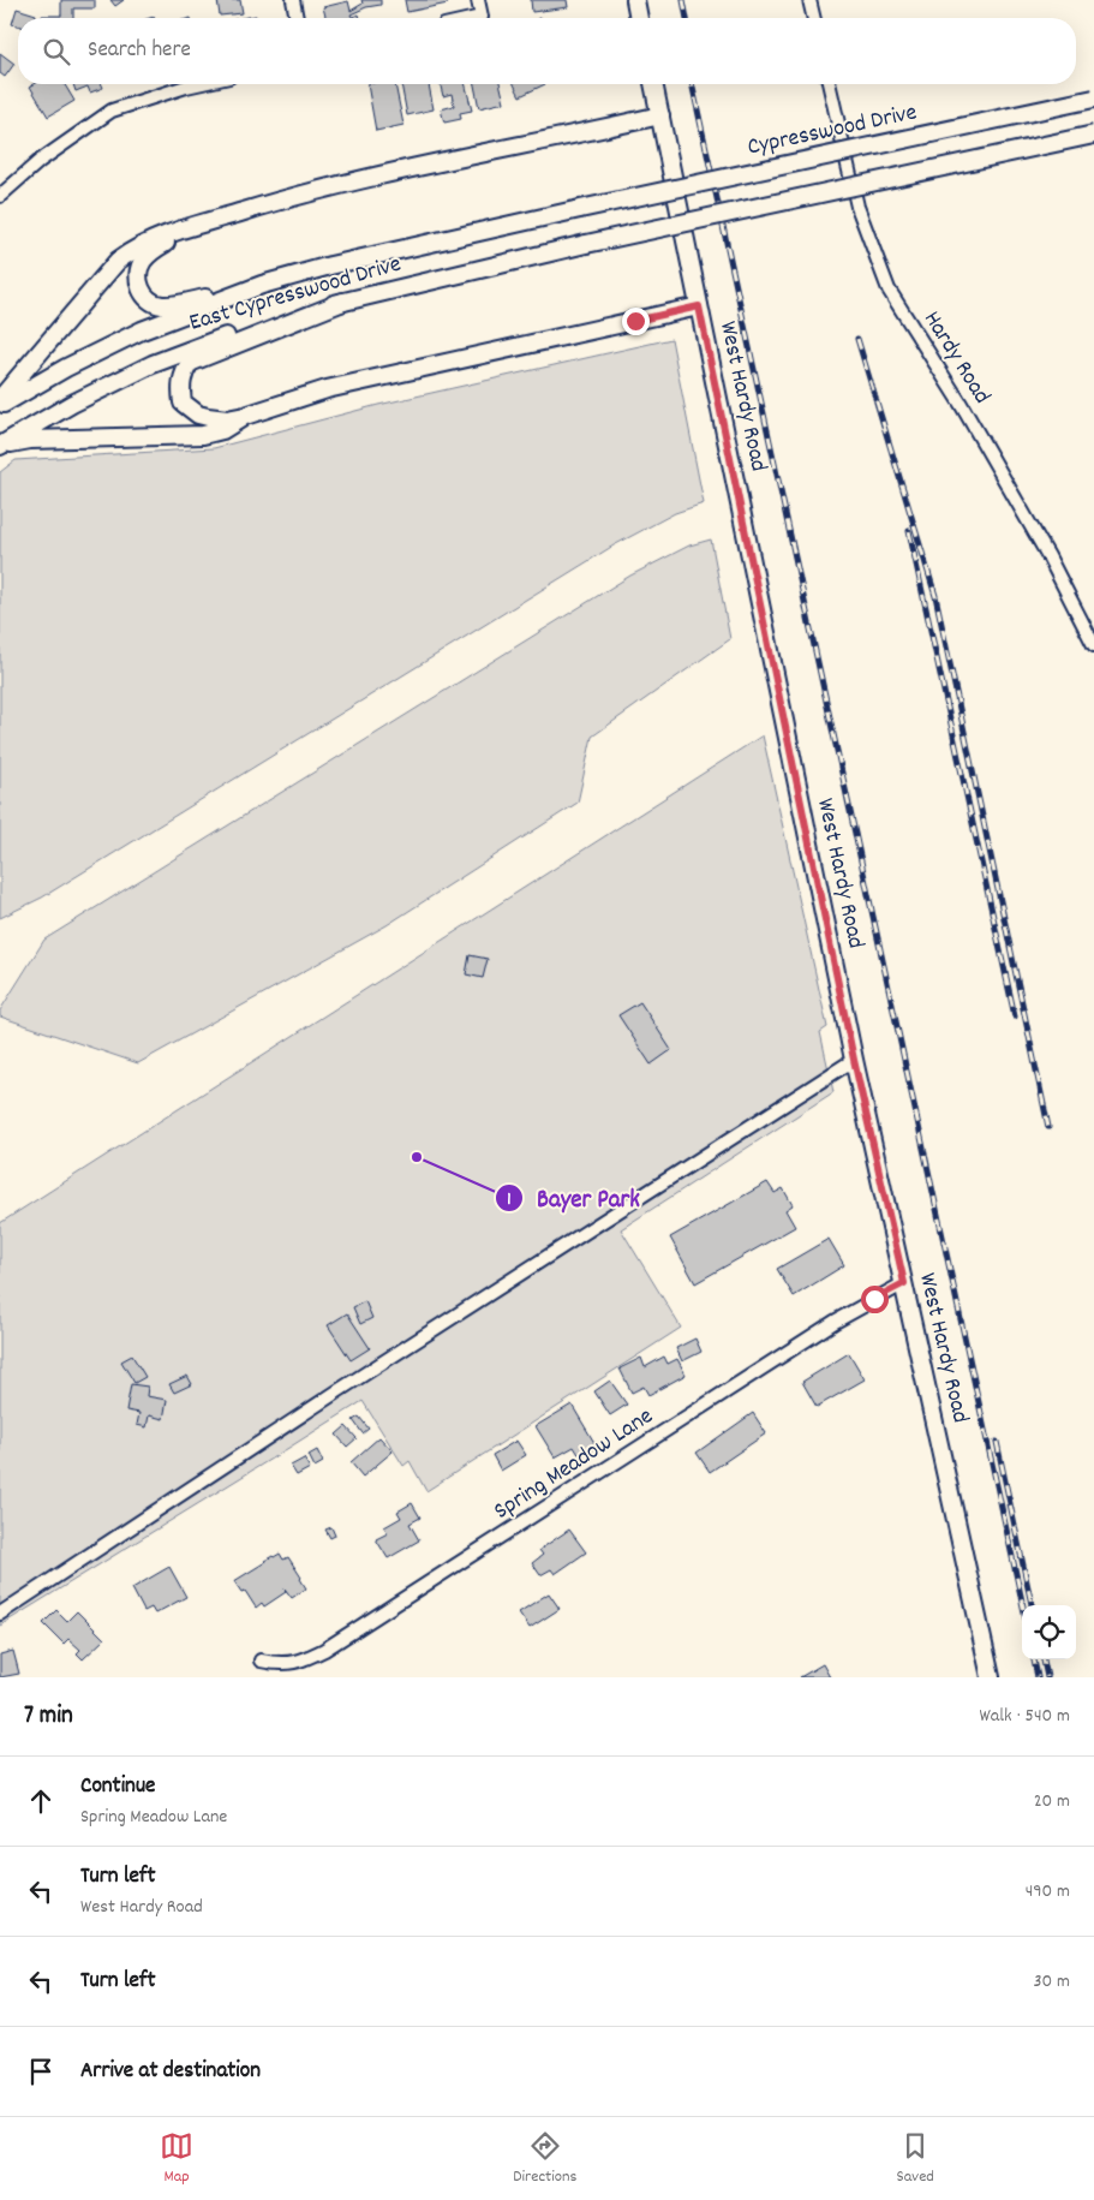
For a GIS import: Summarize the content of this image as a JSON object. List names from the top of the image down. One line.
{"streets":{"main road":["Cypresswood Drive","East Cypresswood Drive","West Hardy Road"],"street":["Hardy Road","Spring Meadow Lane"]},"crossings":[["Cypresswood Drive","East Cypresswood Drive"],["West Hardy Road","Spring Meadow Lane"]],"places":["Bayer Park"],"page":{"search":"Search here","heading":["7 min","Walk · 540 m"],"list":[["Continue","Spring Meadow Lane","20 m"],["Turn left","West Hardy Road","490 m"],["Turn left","30 m"],"Arrive at destination"],"nav":["Map","Directions","Saved"]}}
